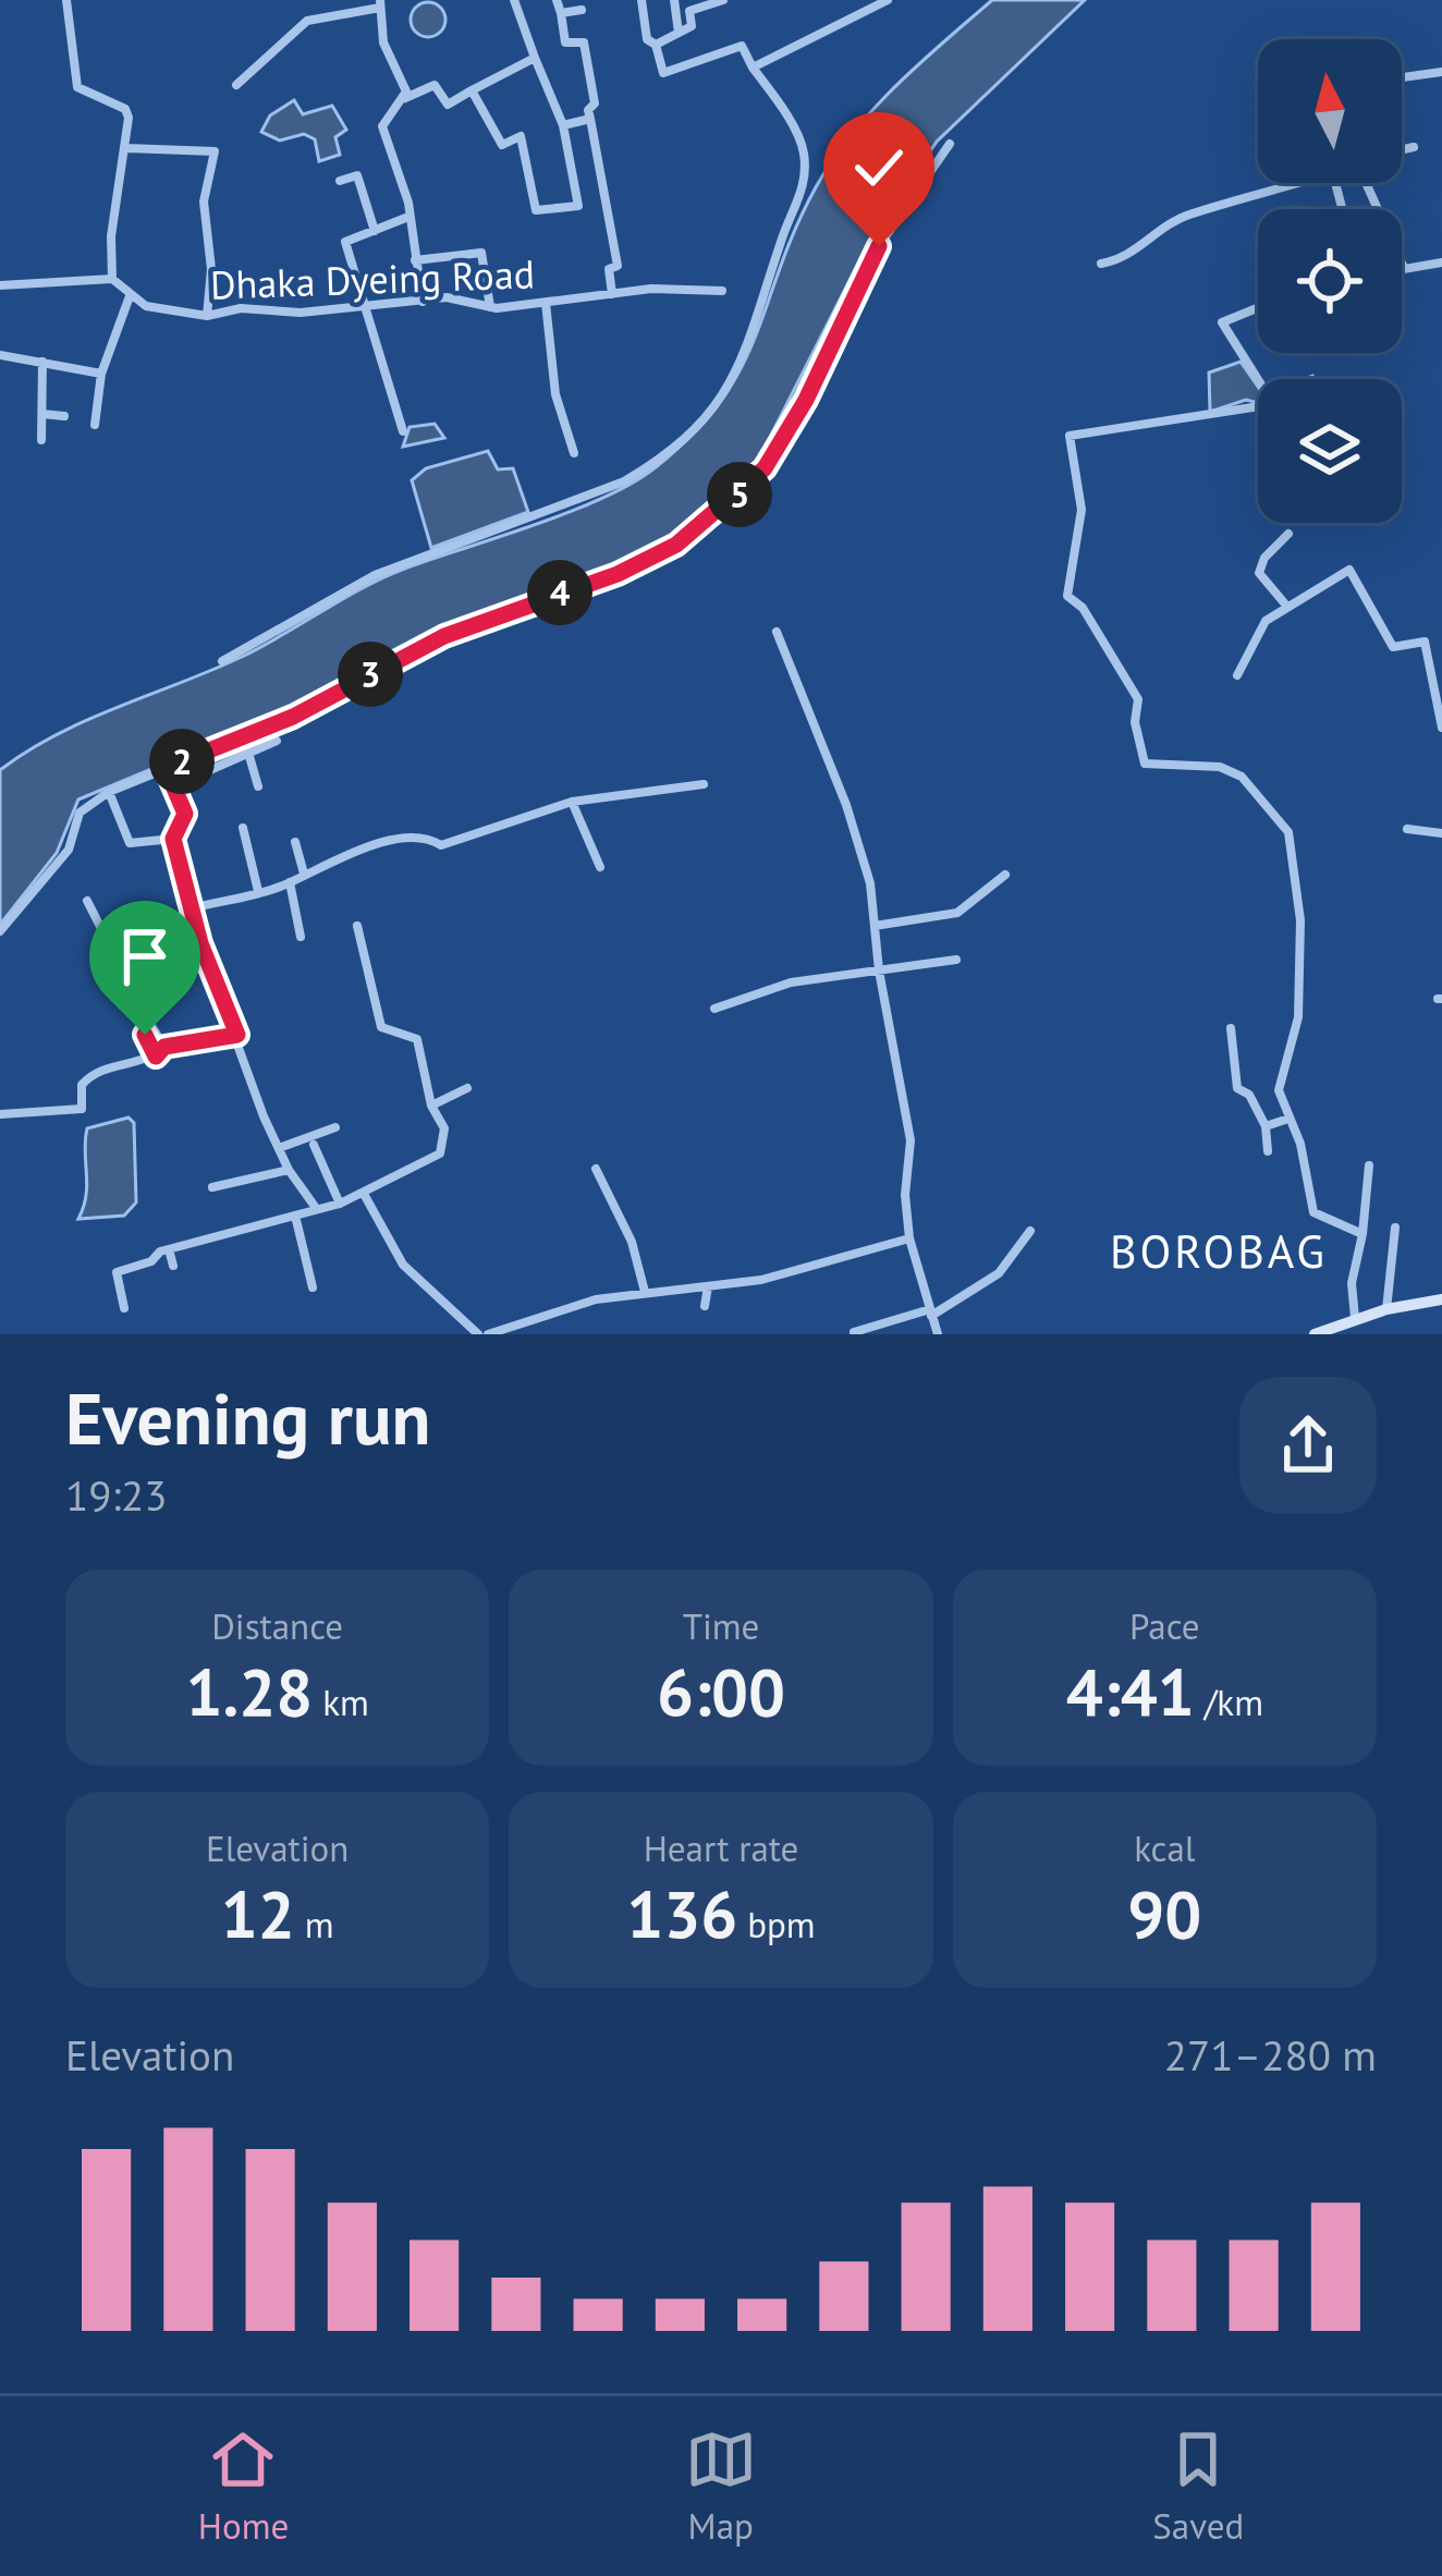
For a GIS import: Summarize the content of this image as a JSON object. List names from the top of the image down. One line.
{"streets":{"street":["Dhaka Dyeing Road"]},"districts":["BOROBAG"],"north":"top","page":{"pins":["5","4","3","2"],"heading":["Evening run","19:23"],"stats":[["Distance","1.28 km"],["Time","6:00"],["Pace","4:41 /km"],["Elevation","12 m"],["Heart rate","136 bpm"],["kcal","90"]],"chart":["Elevation","271–280 m"],"tabs":["Home","Map","Saved"]}}
